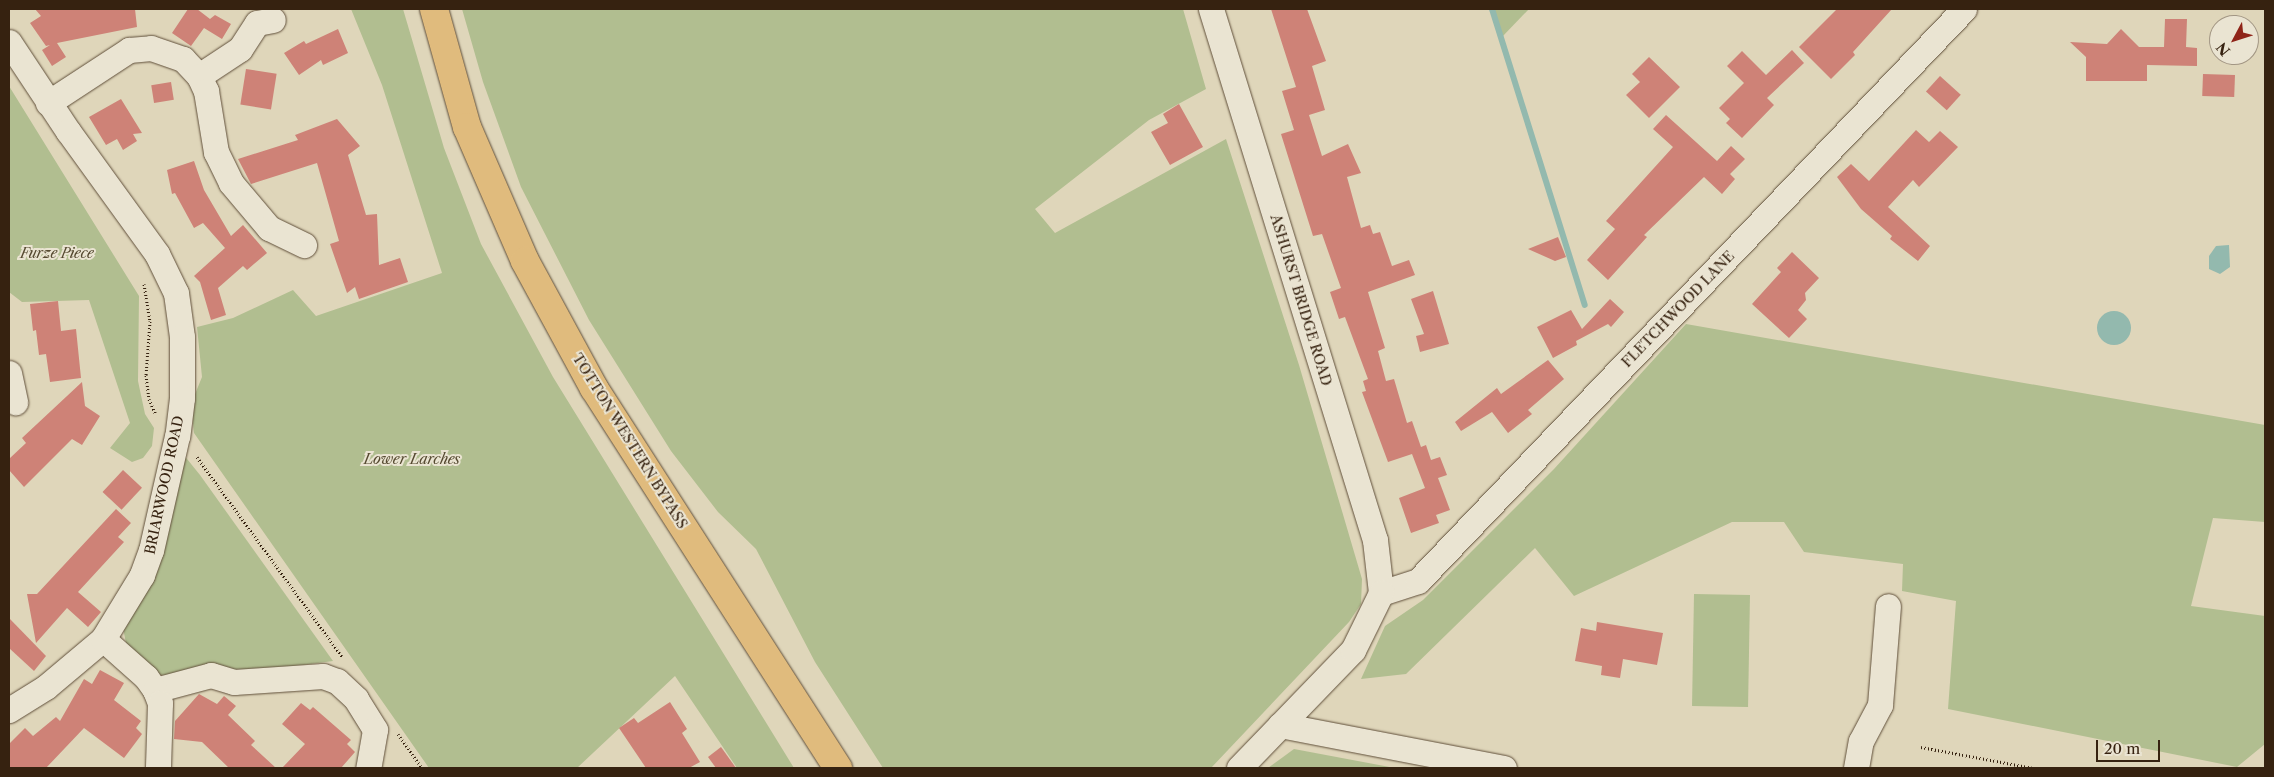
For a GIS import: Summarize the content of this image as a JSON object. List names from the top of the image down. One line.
{"streets":{"main road":["TOTTON WESTERN BYPASS"],"street":["ASHURST BRIDGE ROAD","FLETCHWOOD LANE","BRIARWOOD ROAD"]},"crossings":[["ASHURST BRIDGE ROAD","FLETCHWOOD LANE"]],"parks":["Furze Piece","Lower Larches"],"scale_bar":"20 m","north":"bottom left"}
